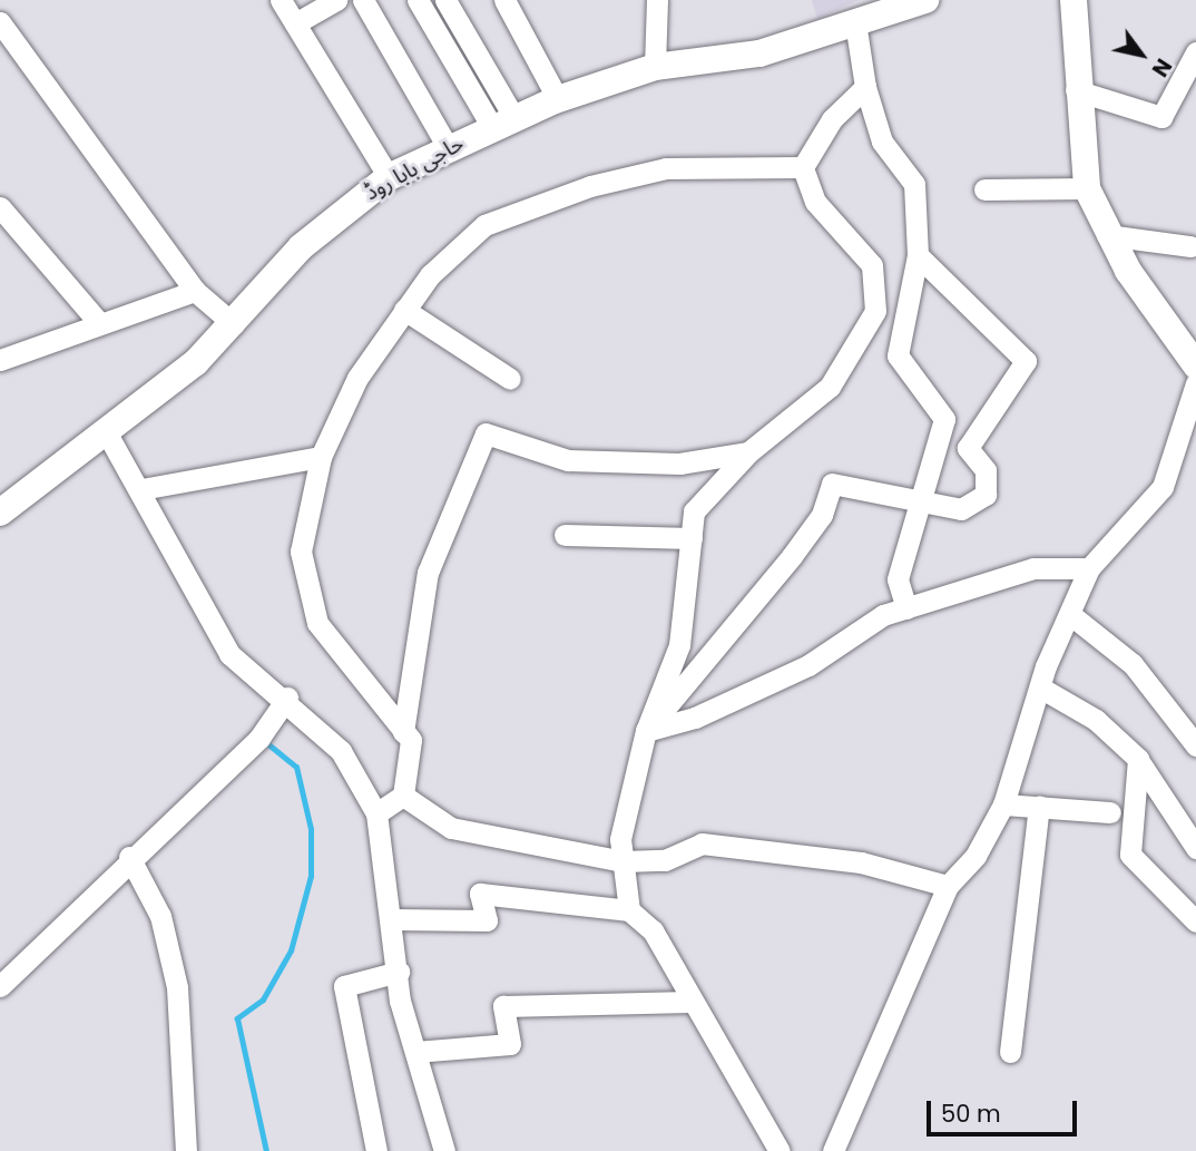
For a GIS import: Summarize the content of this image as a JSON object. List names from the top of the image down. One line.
{"streets":{"main road":["حاجی بابا روڈ"]},"scale_bar":"50 m","north":"bottom right"}
